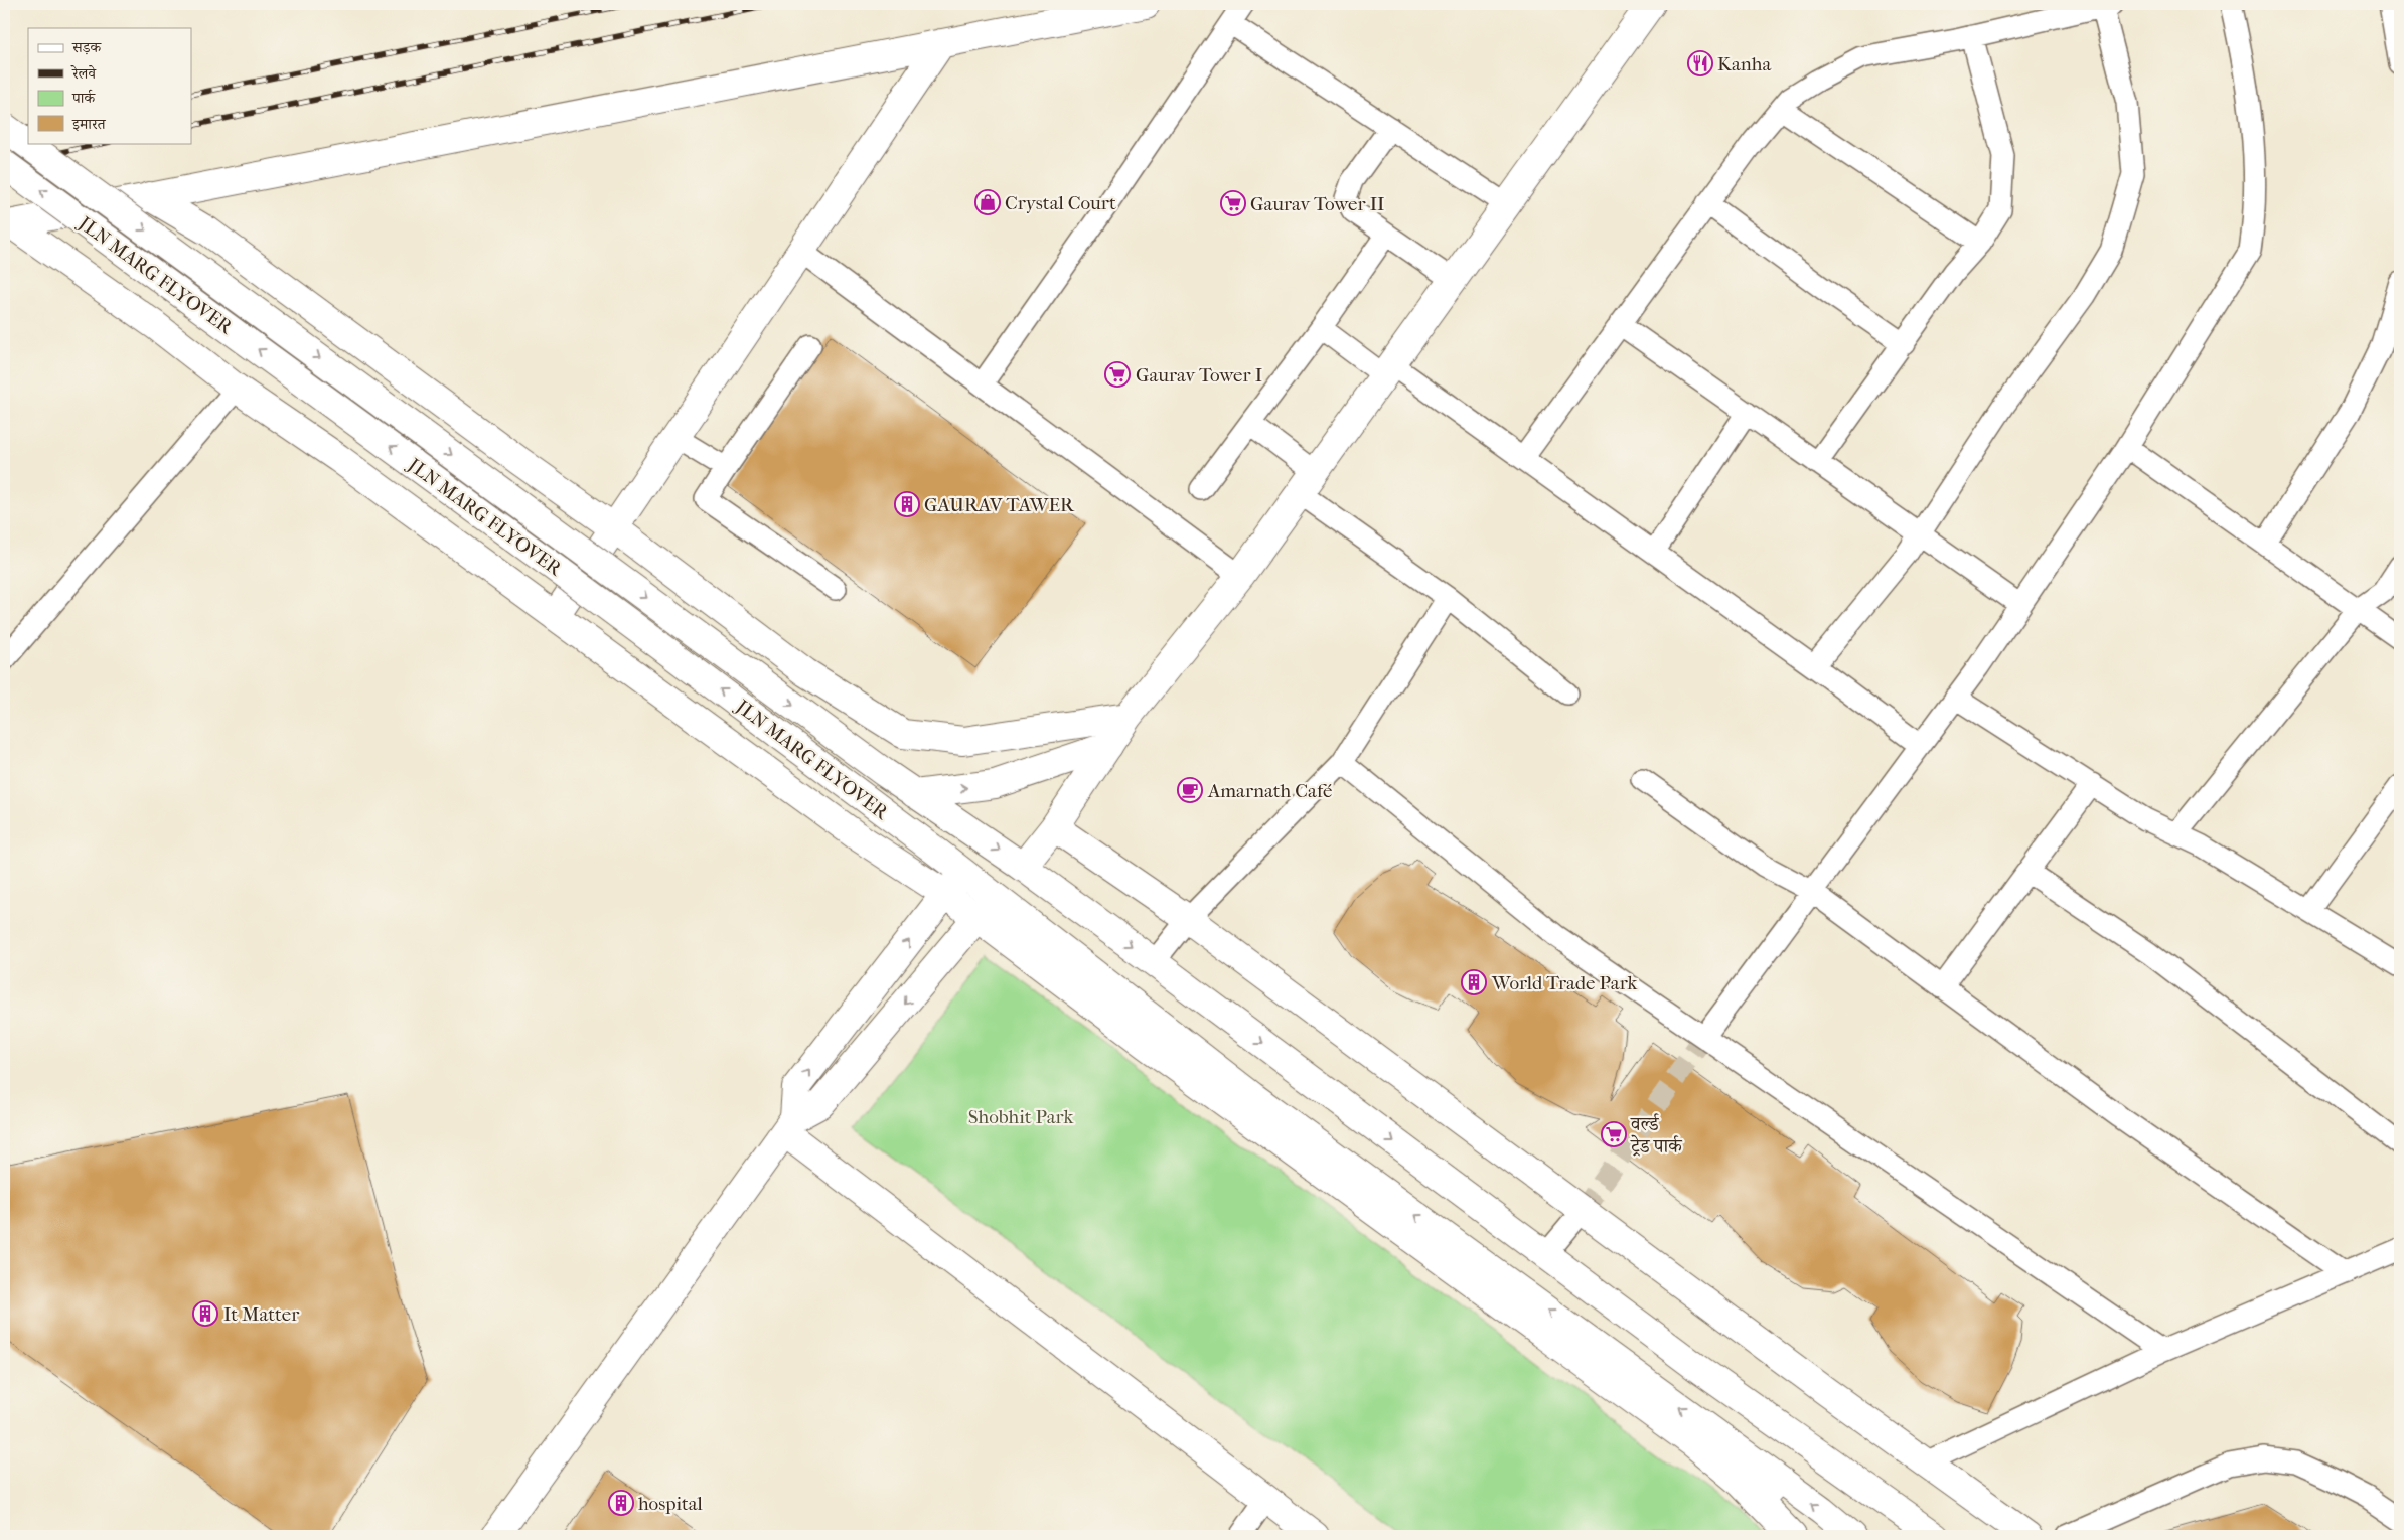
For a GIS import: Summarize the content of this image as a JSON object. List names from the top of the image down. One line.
{"streets":{"street":["JLN MARG FLYOVER"]},"parks":["Shobhit Park"],"places":{"restaurant":["Kanha"],"shop":["Crystal Court"],"supermarket":["Gaurav Tower II","Gaurav Tower I","वर्ल्ड ट्रेड पार्क"],"building":["GAURAV TAWER","World Trade Park","It Matter","hospital"],"cafe":["Amarnath Café"]},"legend":["सड़क","रेलवे","पार्क","इमारत"]}
